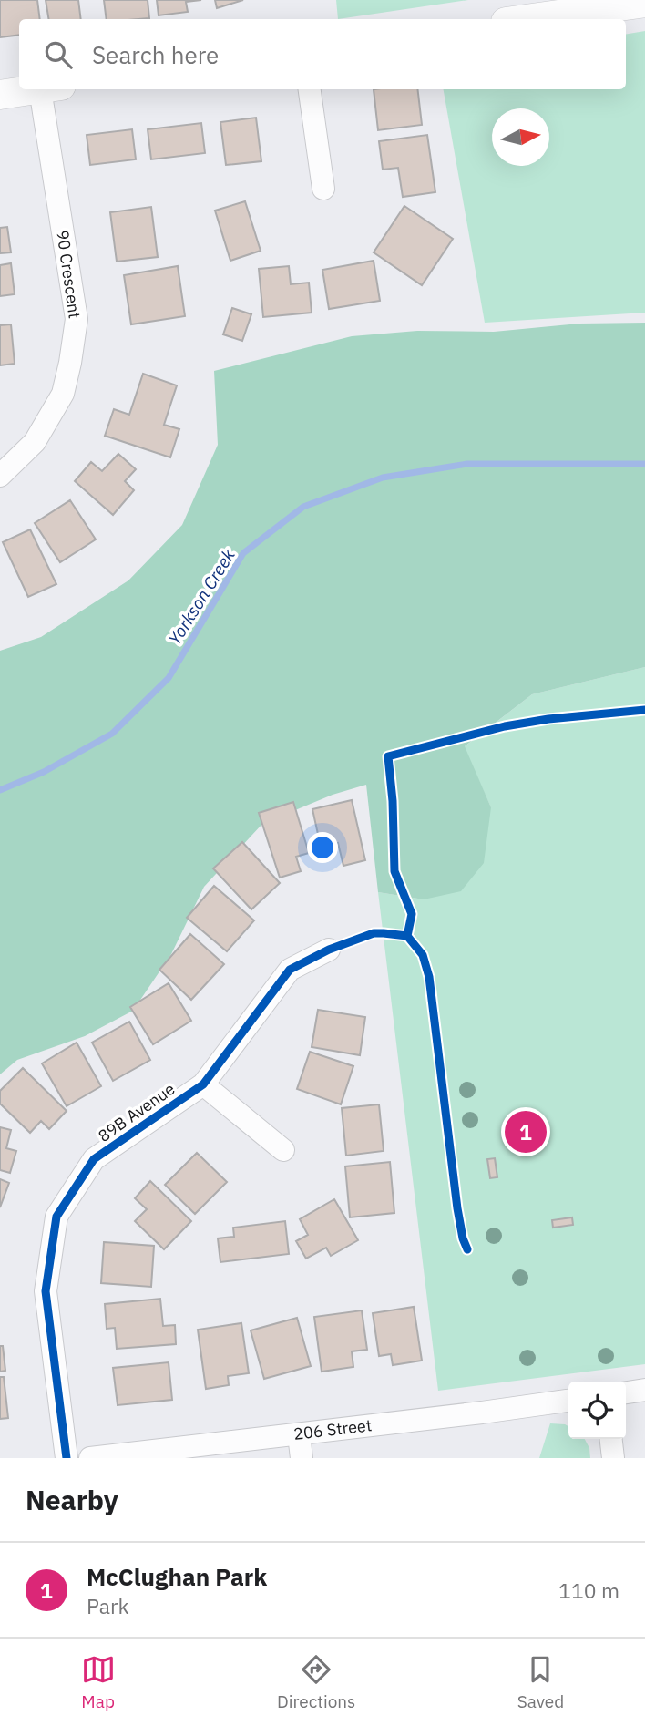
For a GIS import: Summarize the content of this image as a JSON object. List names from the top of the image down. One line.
{"streets":{"street":["90 Crescent","89B Avenue","206 Street"]},"water":["Yorkson Creek"],"north":"right","page":{"search":"Search here","pins":"1","heading":"Nearby","list":[{"mark":"1","name":"McClughan Park","note":"Park","value":"110 m"}],"nav":["Map","Directions","Saved"]}}
